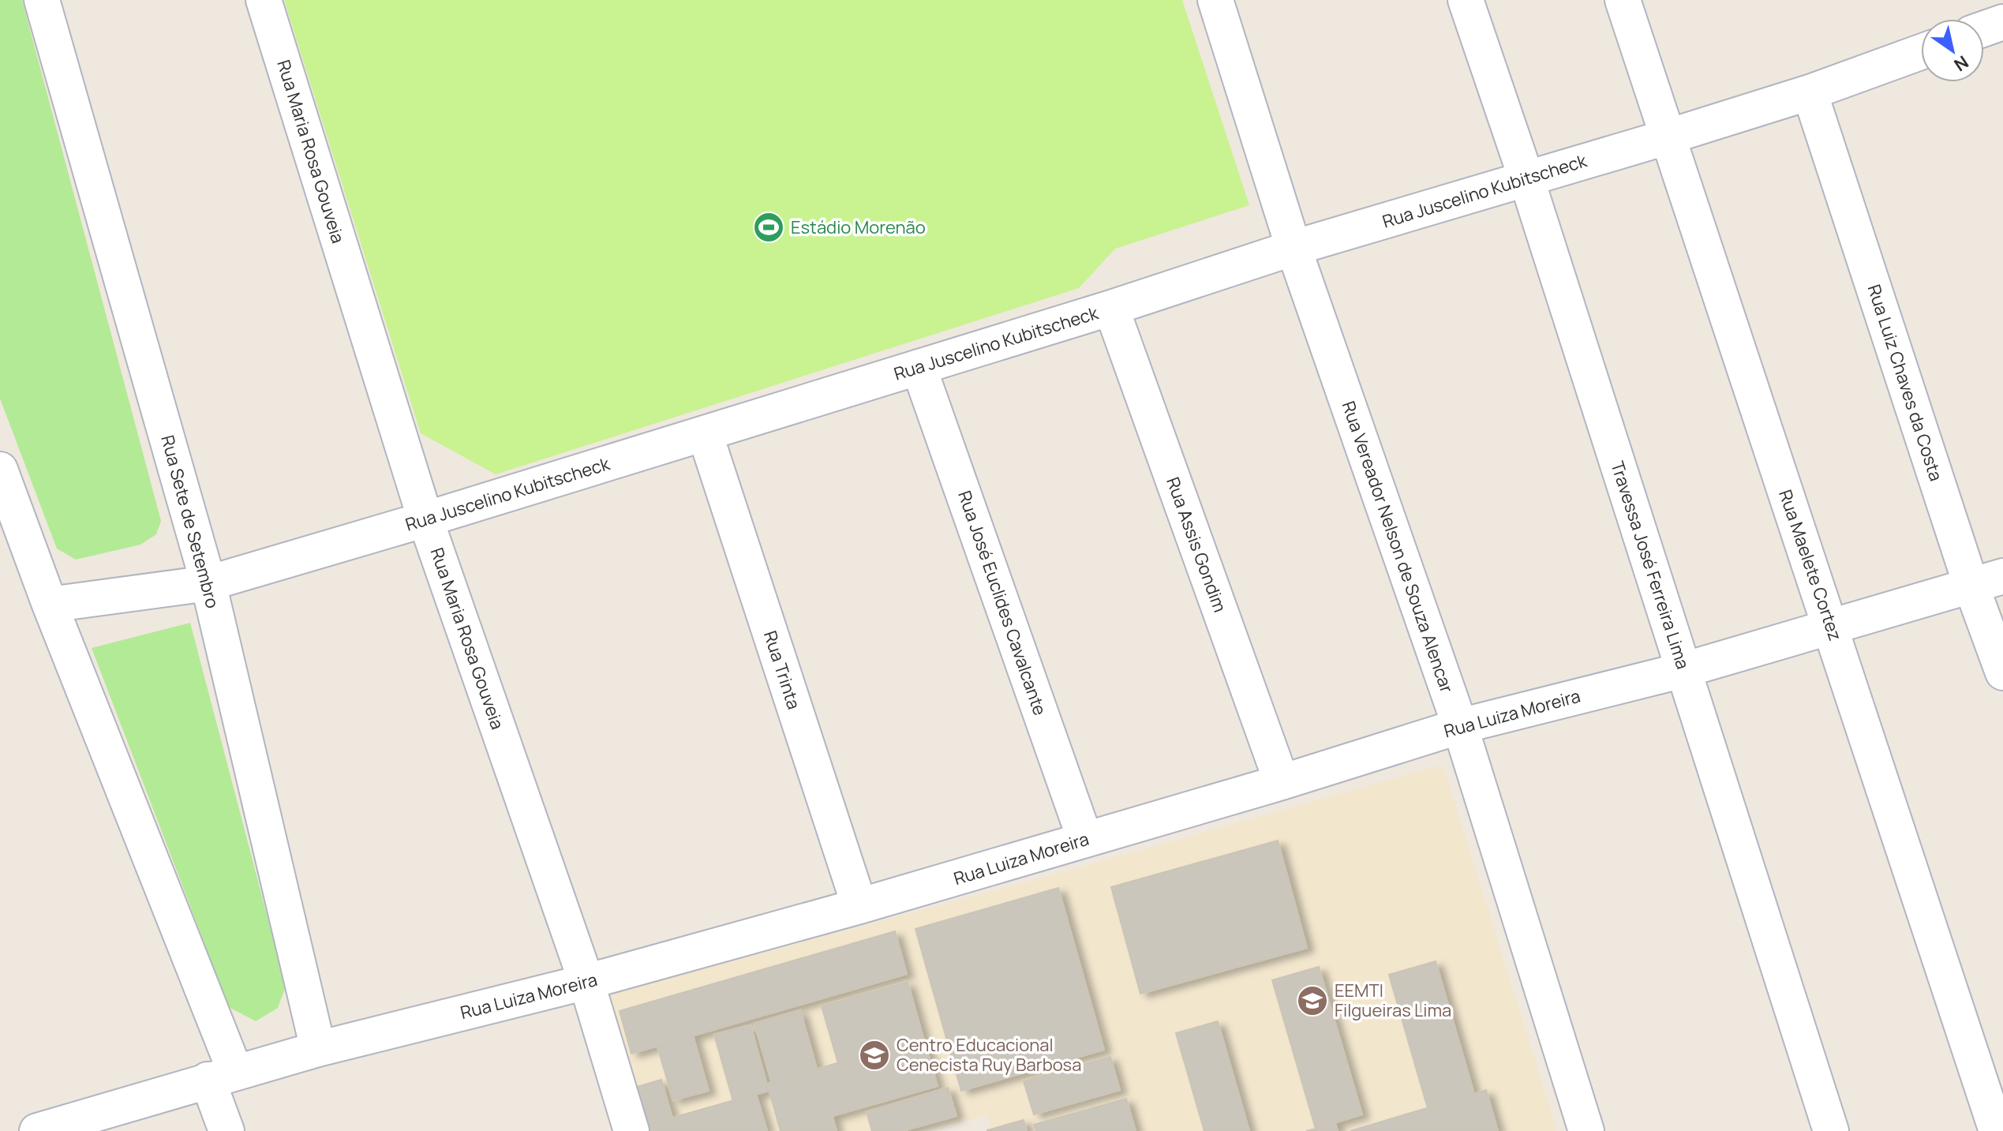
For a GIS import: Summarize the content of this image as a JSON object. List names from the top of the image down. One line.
{"streets":{"street":["Rua Maria Rosa Gouveia","Rua Juscelino Kubitscheck","Rua Luiz Chaves da Costa","Rua Sete de Setembro","Rua Assis Gondim","Rua Vereador Nelson de Souza Alencar","Travessa José Ferreira Lima","Rua Maelete Cortez","Rua José Euclides Cavalcante","Rua Trinta","Rua Luiza Moreira"]},"crossings":[["Rua Maria Rosa Gouveia","Rua Juscelino Kubitscheck"],["Rua Maria Rosa Gouveia","Rua Luiza Moreira"],["Rua Juscelino Kubitscheck","Rua Luiz Chaves da Costa"],["Rua Juscelino Kubitscheck","Rua Sete de Setembro"],["Rua Juscelino Kubitscheck","Rua Assis Gondim"],["Rua Juscelino Kubitscheck","Rua Vereador Nelson de Souza Alencar"],["Rua Juscelino Kubitscheck","Travessa José Ferreira Lima"],["Rua Juscelino Kubitscheck","Rua Maelete Cortez"],["Rua Juscelino Kubitscheck","Rua José Euclides Cavalcante"],["Rua Juscelino Kubitscheck","Rua Trinta"],["Rua Luiz Chaves da Costa","Rua Luiza Moreira"],["Rua Sete de Setembro","Rua Luiza Moreira"],["Rua Assis Gondim","Rua Luiza Moreira"],["Rua Vereador Nelson de Souza Alencar","Rua Luiza Moreira"],["Travessa José Ferreira Lima","Rua Luiza Moreira"],["Rua Maelete Cortez","Rua Luiza Moreira"],["Rua José Euclides Cavalcante","Rua Luiza Moreira"],["Rua Trinta","Rua Luiza Moreira"]],"places":{"sports":["Estádio Morenão"],"school or university":["EEMTI Filgueiras Lima","Centro Educacional Cenecista Ruy Barbosa"]},"north":"bottom right"}
